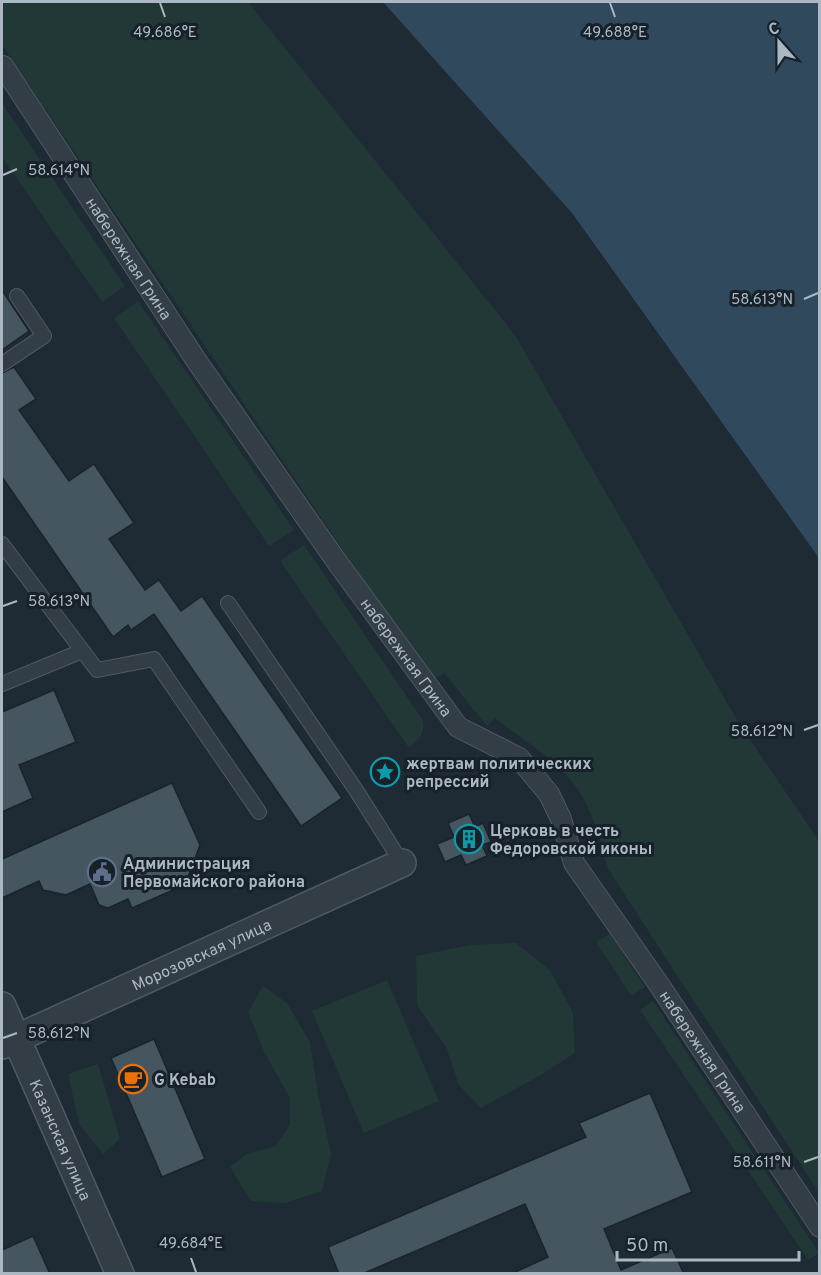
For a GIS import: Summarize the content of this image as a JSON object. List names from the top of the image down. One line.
{"streets":{"street":["набережная Грина","Морозовская улица","Казанская улица"]},"crossings":[["Морозовская улица","Казанская улица"]],"places":{"place":["жертвам политических репрессий"],"building":["Церковь в честь Федоровской иконы"],"public building":["Администрация Первомайского района"],"cafe":["G Kebab"]},"scale_bar":"50 m","north":"top","coordinates":["49.686°E","49.688°E","58.614°N","58.613°N","58.612°N","58.611°N","49.684°E"]}
